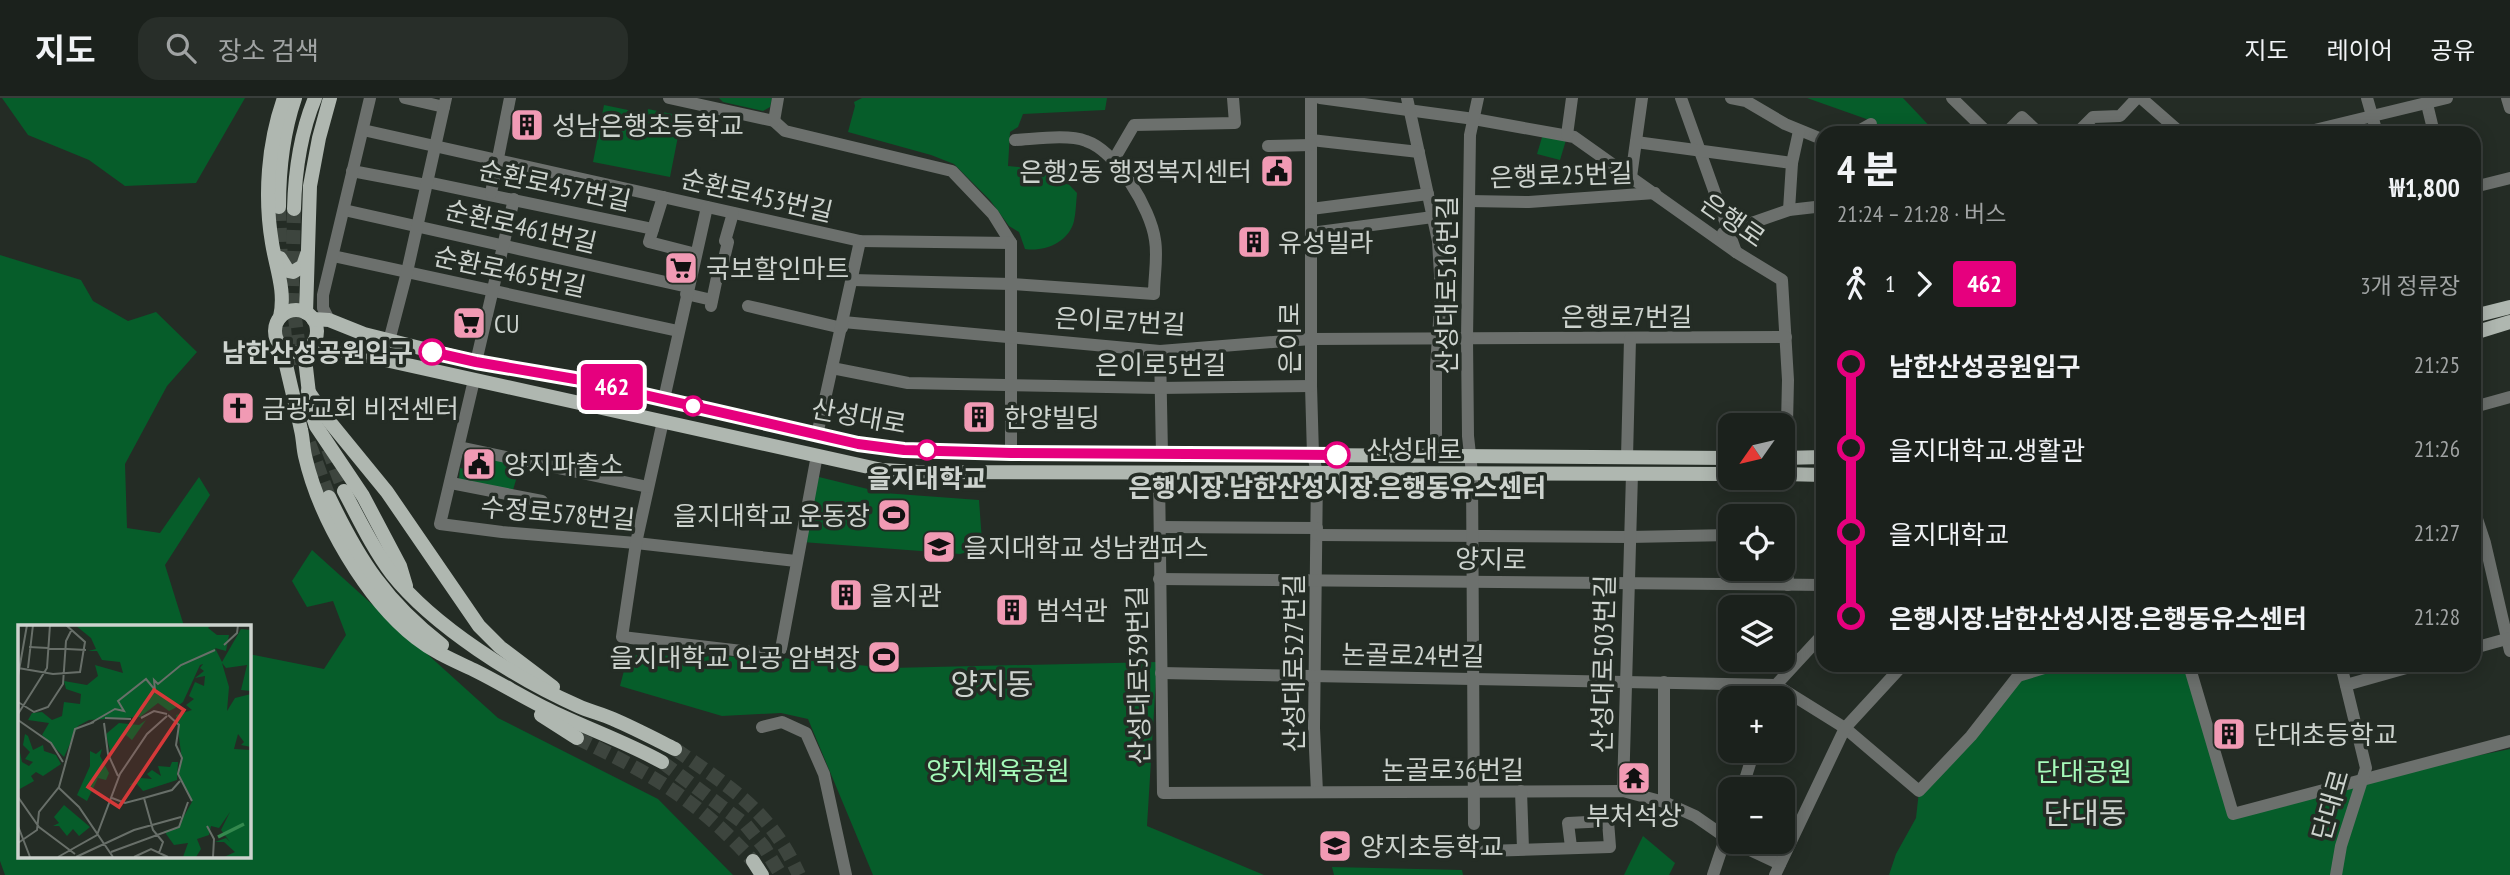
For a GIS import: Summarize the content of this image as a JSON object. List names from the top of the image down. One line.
{"streets":{"main road":["산성대로"],"street":["은행로25번길","순환로457번길","순환로453번길","은행로","순환로461번길","순환로465번길","산성대로516번길","은행로7번길","은이로7번길","은이로","은이로5번길","수정로578번길","양지로","논골로24번길","산성대로527번길","산성대로503번길","산성대로539번길","논골로36번길","단대로"]},"crossings":[["은행로25번길","은행로"],["은행로25번길","산성대로516번길"],["순환로453번길","순환로461번길"],["은행로","은행로7번길"],["산성대로516번길","은행로7번길"],["산성대로516번길","산성대로"],["산성대로516번길","양지로"],["산성대로516번길","논골로24번길"],["산성대로516번길","산성대로503번길"],["산성대로516번길","논골로36번길"],["은행로7번길","은이로7번길"],["은이로7번길","은이로"],["은이로","은이로5번길"],["은이로","산성대로"],["은이로","산성대로527번길"],["산성대로","산성대로527번길"],["산성대로","산성대로503번길"],["산성대로","산성대로539번길"],["양지로","산성대로527번길"],["양지로","산성대로503번길"],["양지로","산성대로539번길"],["논골로24번길","산성대로527번길"],["논골로24번길","산성대로503번길"],["논골로24번길","산성대로539번길"],["산성대로527번길","산성대로503번길"],["산성대로527번길","논골로36번길"],["산성대로503번길","논골로36번길"],["산성대로539번길","논골로36번길"]],"districts":["양지동","단대동"],"parks":["양지체육공원","단대공원"],"places":{"building":["성남은행초등학교","유성빌라","한양빌딩","을지관","범석관","단대초등학교"],"public building":["은행2동 행정복지센터","양지파출소"],"supermarket":["국보할인마트","CU"],"other":["남한산성공원입구","을지대학교","은행시장.남한산성시장.은행동유스센터"],"church":["금광교회 비전센터"],"sports":["을지대학교 운동장","을지대학교 인공 암벽장"],"school or university":["을지대학교 성남캠퍼스","양지초등학교"],"temple":["부처석상"]},"lines":["bus line 462"],"north":"bottom left","page":{"header":"지도","search":"장소 검색","nav":["지도","레이어","공유"],"on_map":"462","heading":["4 분","21:24 – 21:28 · 버스","₩1,800"],"legs":["1","462","3개 정류장"],"list":[{"name":"남한산성공원입구","value":"21:25"},{"name":"을지대학교.생활관","value":"21:26"},{"name":"을지대학교","value":"21:27"},{"name":"은행시장.남한산성시장.은행동유스센터","value":"21:28"}],"map_buttons":["+","−"]}}
